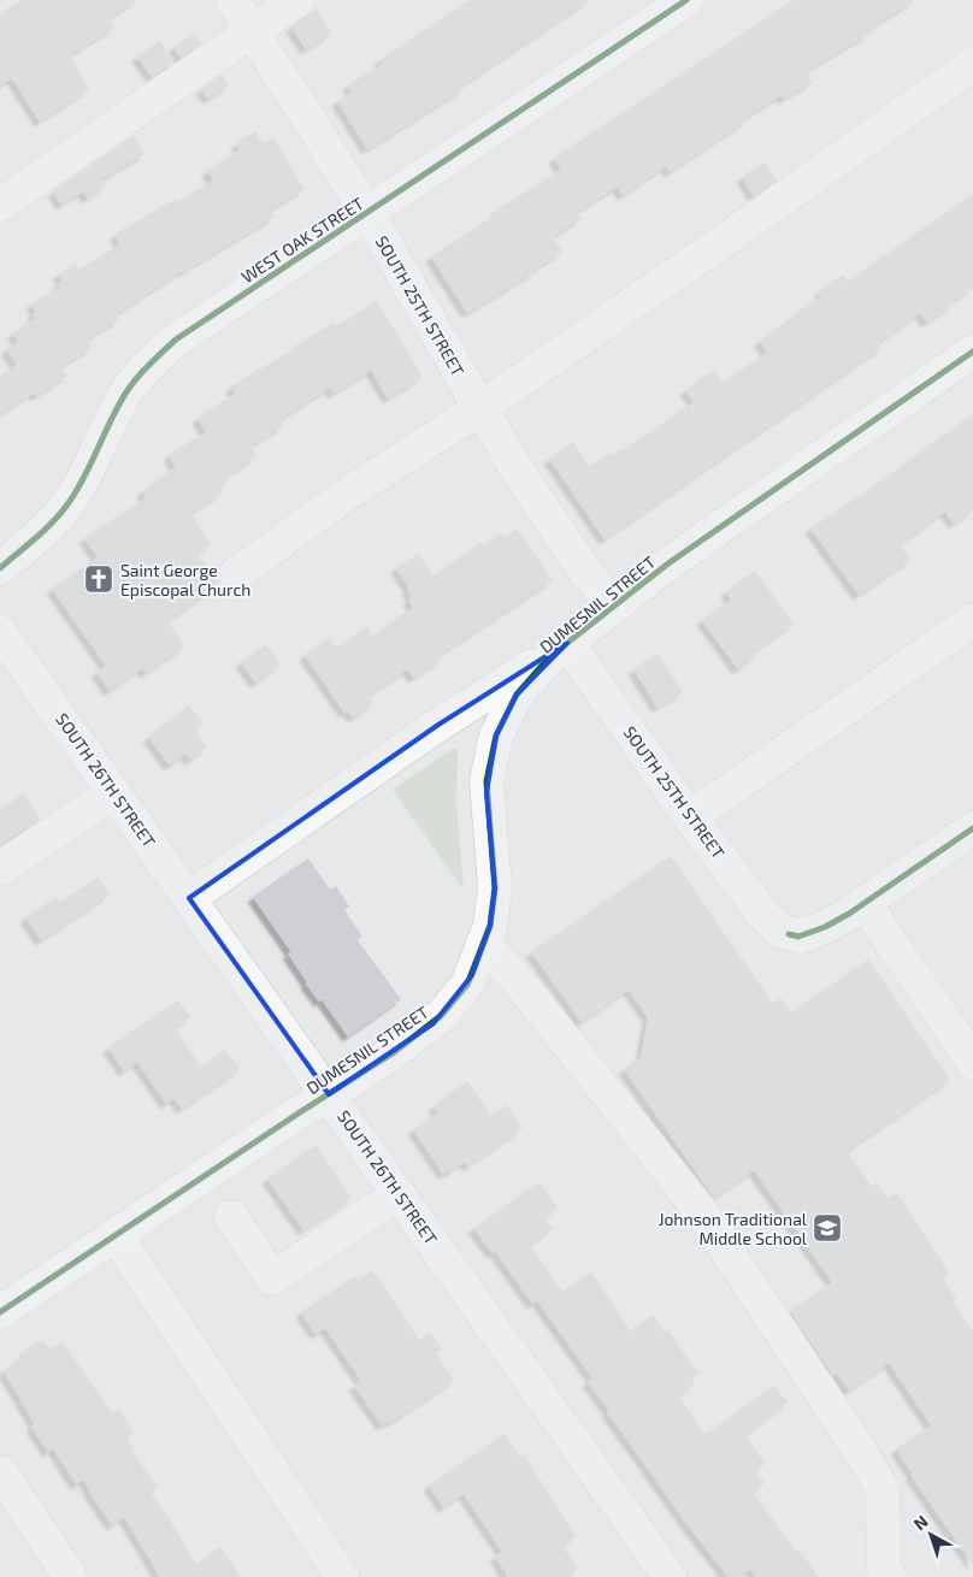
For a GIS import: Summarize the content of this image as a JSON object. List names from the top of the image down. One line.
{"streets":{"main road":["WEST OAK STREET","DUMESNIL STREET"],"street":["SOUTH 25TH STREET","SOUTH 26TH STREET"]},"crossings":[["WEST OAK STREET","SOUTH 25TH STREET"],["SOUTH 25TH STREET","DUMESNIL STREET"],["DUMESNIL STREET","SOUTH 26TH STREET"]],"places":{"church":["Saint George Episcopal Church"],"school or university":["Johnson Traditional Middle School"]},"north":"top left"}
